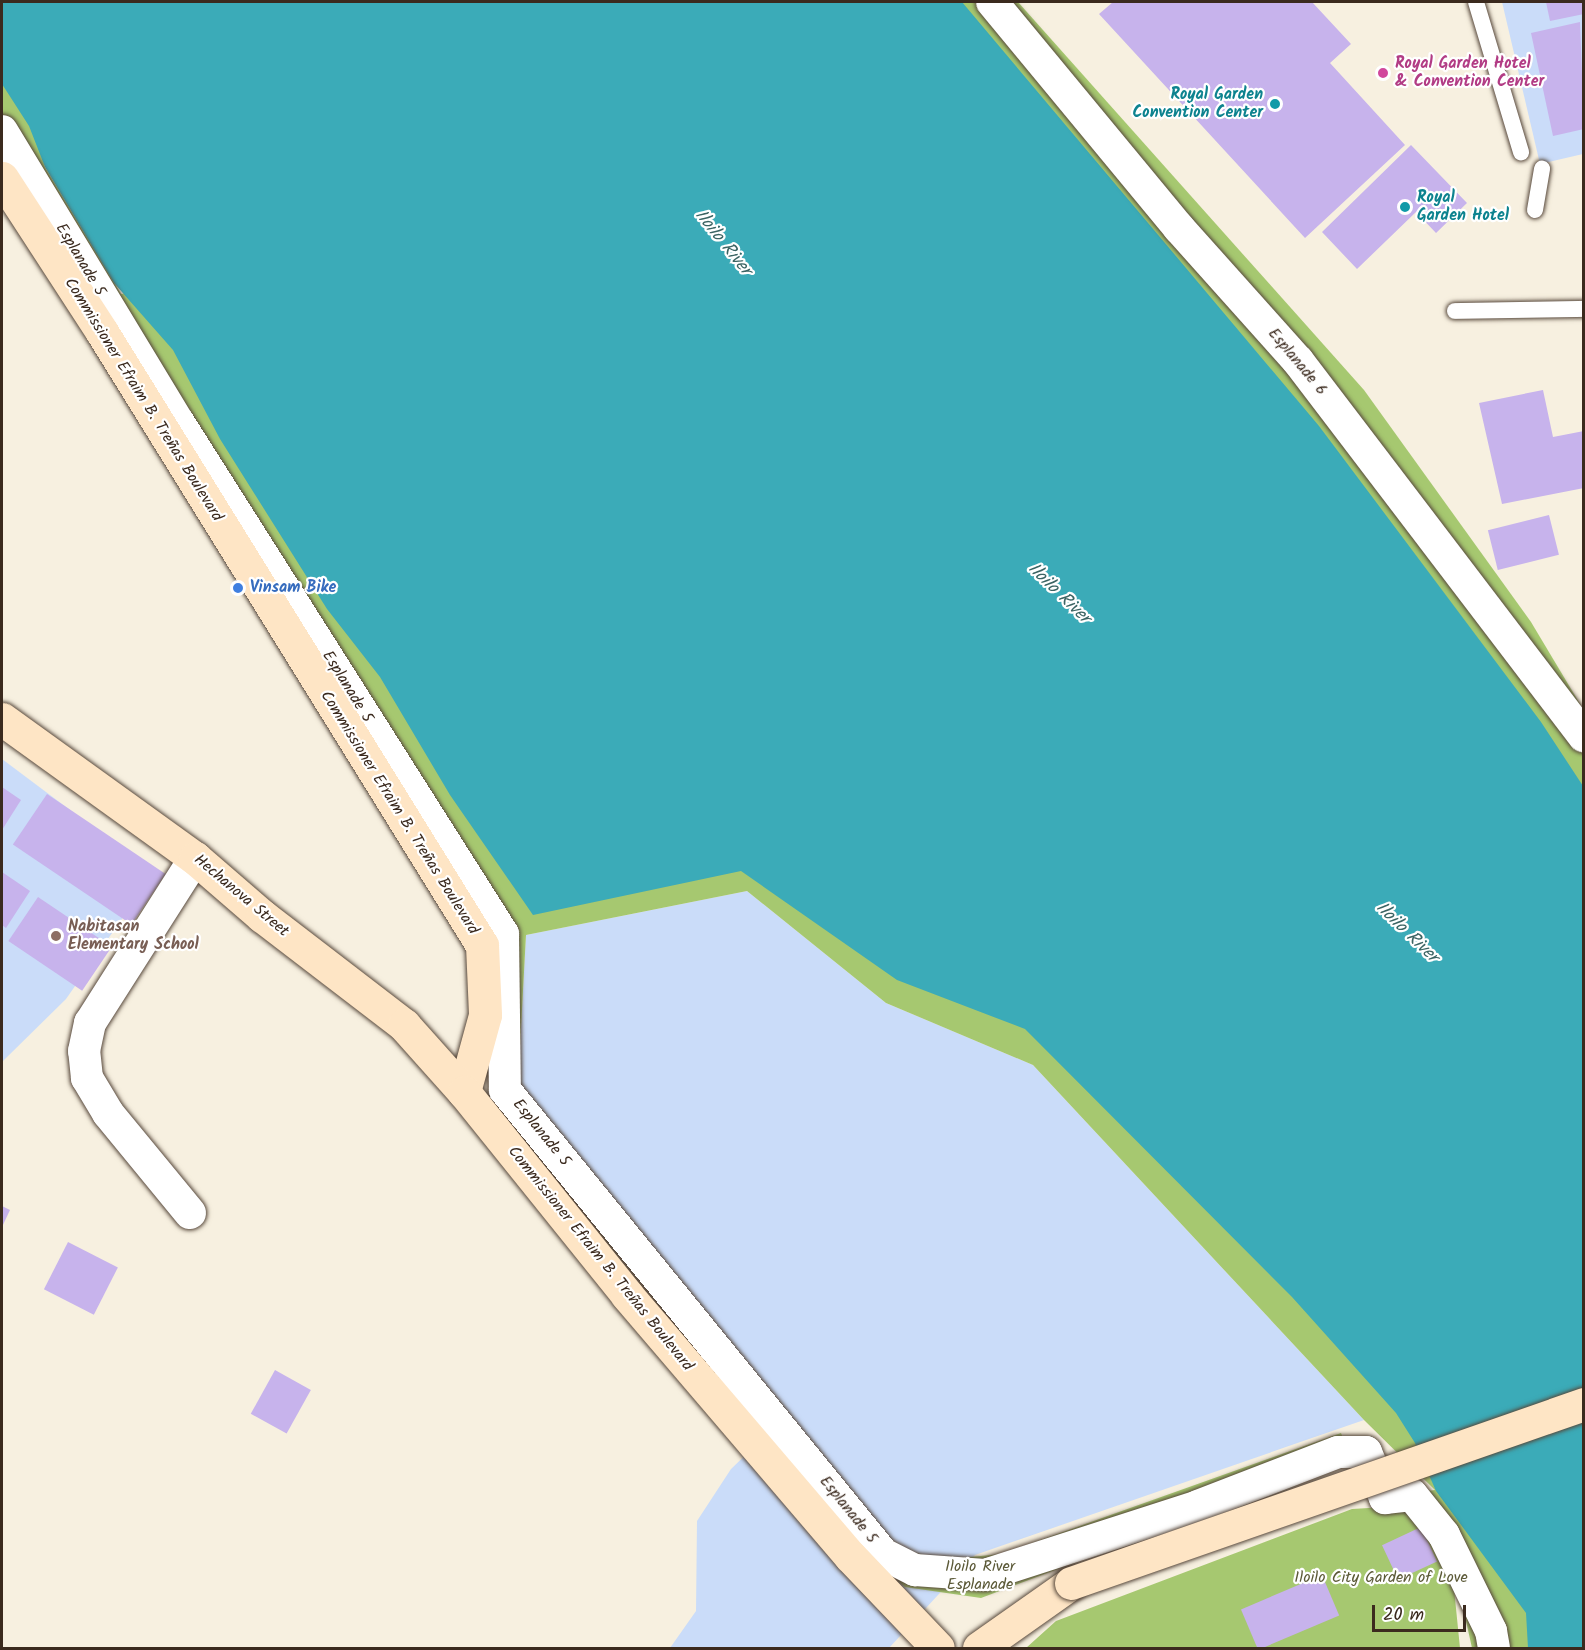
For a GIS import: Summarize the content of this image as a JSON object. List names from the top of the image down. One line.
{"streets":{"main road":["Commissioner Efraim B. Treñas Boulevard","Hechanova Street"],"street":["Esplanade 5","Esplanade 6"]},"crossings":[["Commissioner Efraim B. Treñas Boulevard","Hechanova Street"]],"water":["Iloilo River"],"parks":["Iloilo River Esplanade","Iloilo City Garden of Love"],"places":["Royal Garden Hotel & Convention Center","Royal Garden Convention Center","Royal Garden Hotel","Vinsam Bike","Nabitasan Elementary School"],"scale_bar":"20 m"}
